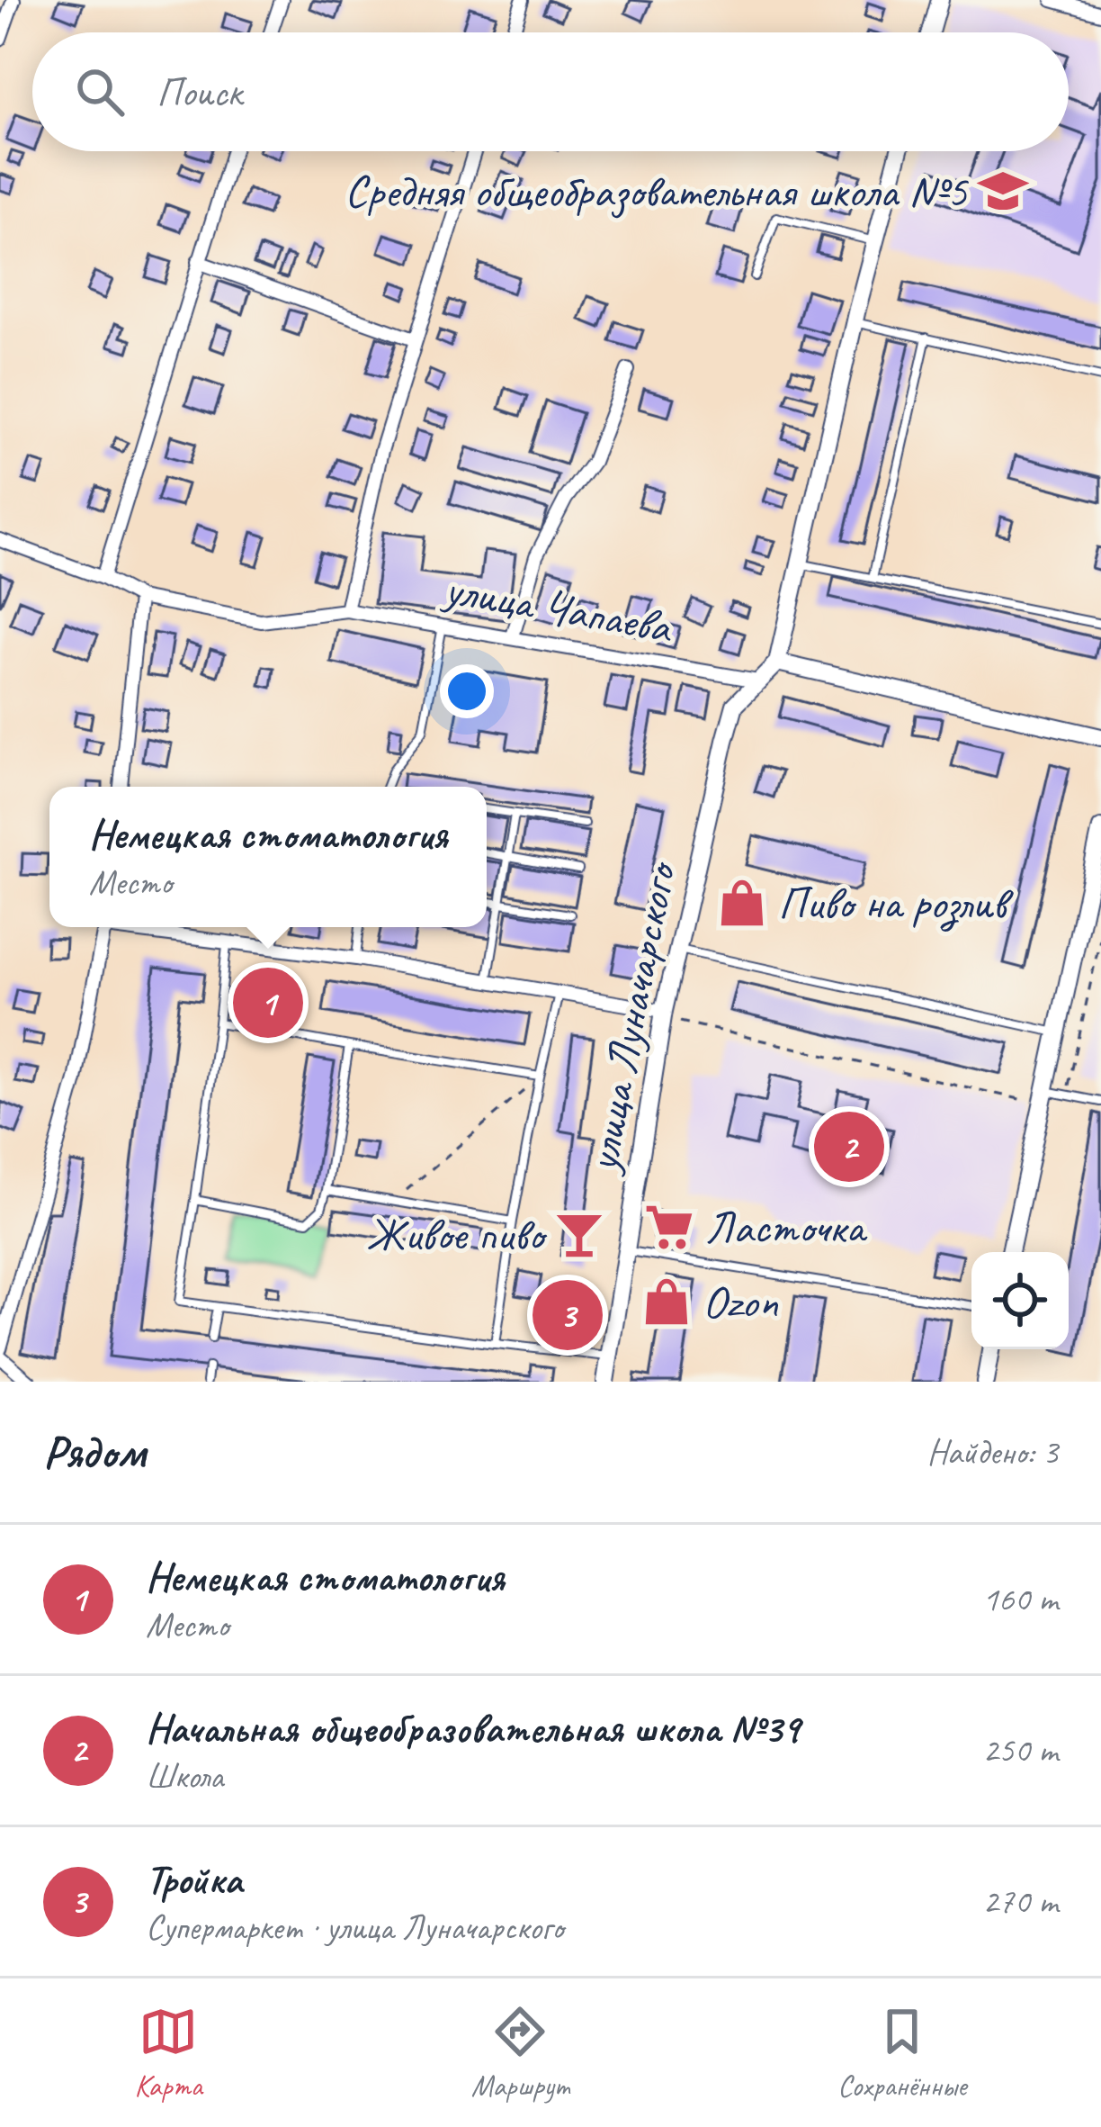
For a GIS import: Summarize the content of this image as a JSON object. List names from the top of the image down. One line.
{"streets":{"street":["улица Чапаева","улица Луначарского"]},"crossings":[["улица Чапаева","улица Луначарского"]],"places":{"school or university":["Средняя общеобразовательная школа №5"],"shop":["Пиво на розлив","Ozon"],"supermarket":["Ласточка"],"bar":["Живое пиво"]},"page":{"search":"Поиск","popup":["Немецкая стоматология","Место"],"pins":["1","2","3"],"heading":["Рядом","Найдено: 3"],"list":[{"mark":"1","name":"Немецкая стоматология","note":"Место","value":"160 m"},{"mark":"2","name":"Начальная общеобразовательная школа №39","note":"Школа","value":"250 m"},{"mark":"3","name":"Тройка","note":"Супермаркет · улица Луначарского","value":"270 m"}],"nav":["Карта","Маршрут","Сохранённые"]}}
